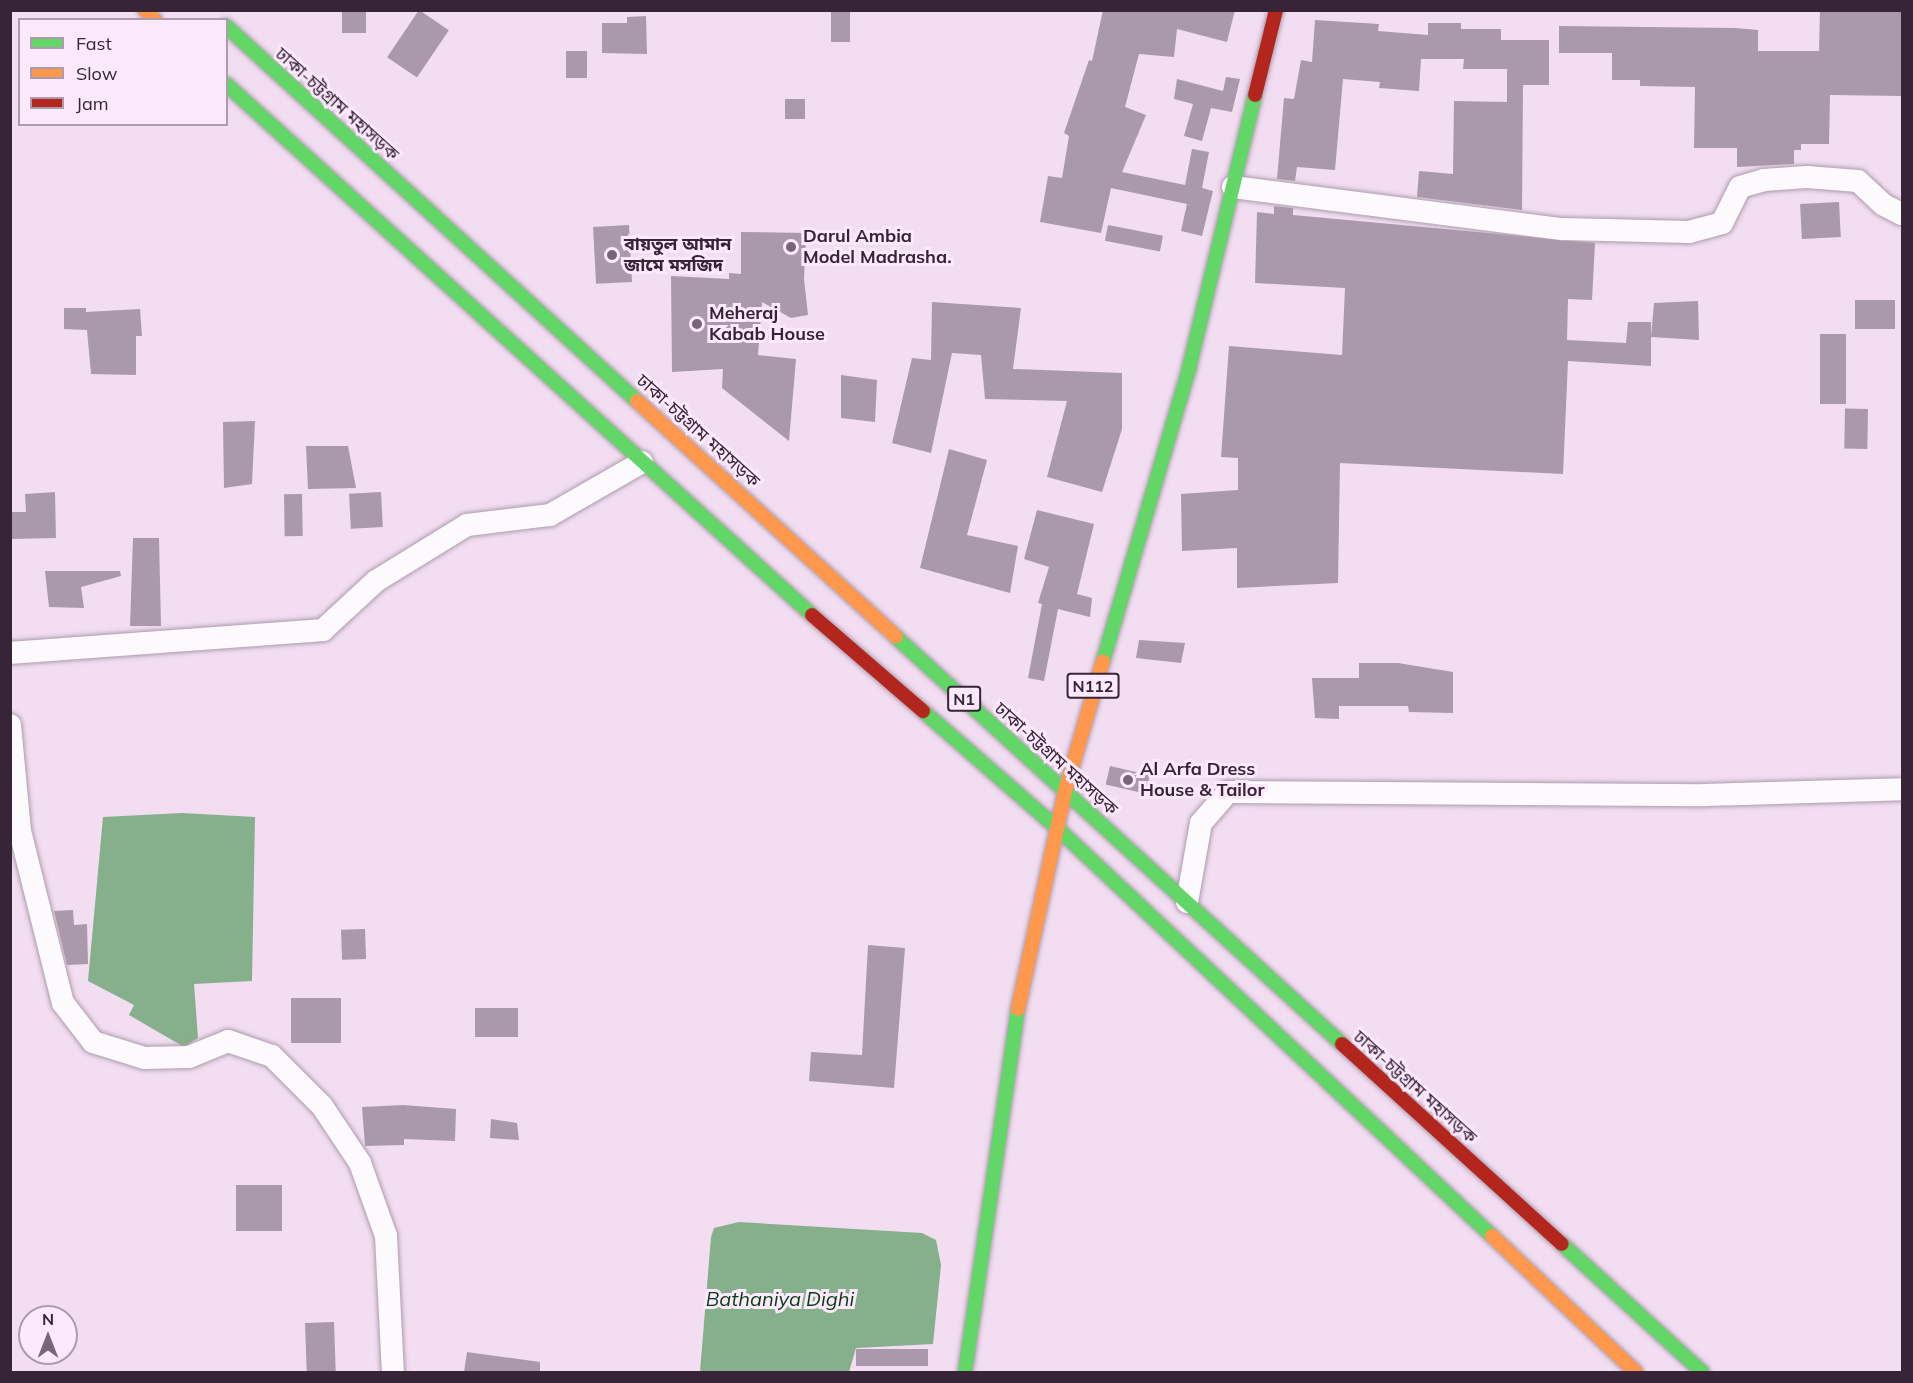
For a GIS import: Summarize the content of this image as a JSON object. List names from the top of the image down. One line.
{"streets":{"highway":["ঢাকা-চট্টগ্রাম মহাসড়ক","N112","N1"]},"crossings":[["ঢাকা-চট্টগ্রাম মহাসড়ক","N112"],["N112","N1"]],"water":["Bathaniya Dighi"],"places":["Darul Ambia Model Madrasha.","বায়তুল আমান জামে মসজিদ","Meheraj Kabab House","Al Arfa Dress House & Tailor"],"legend":["Fast","Slow","Jam"],"north":"top"}
